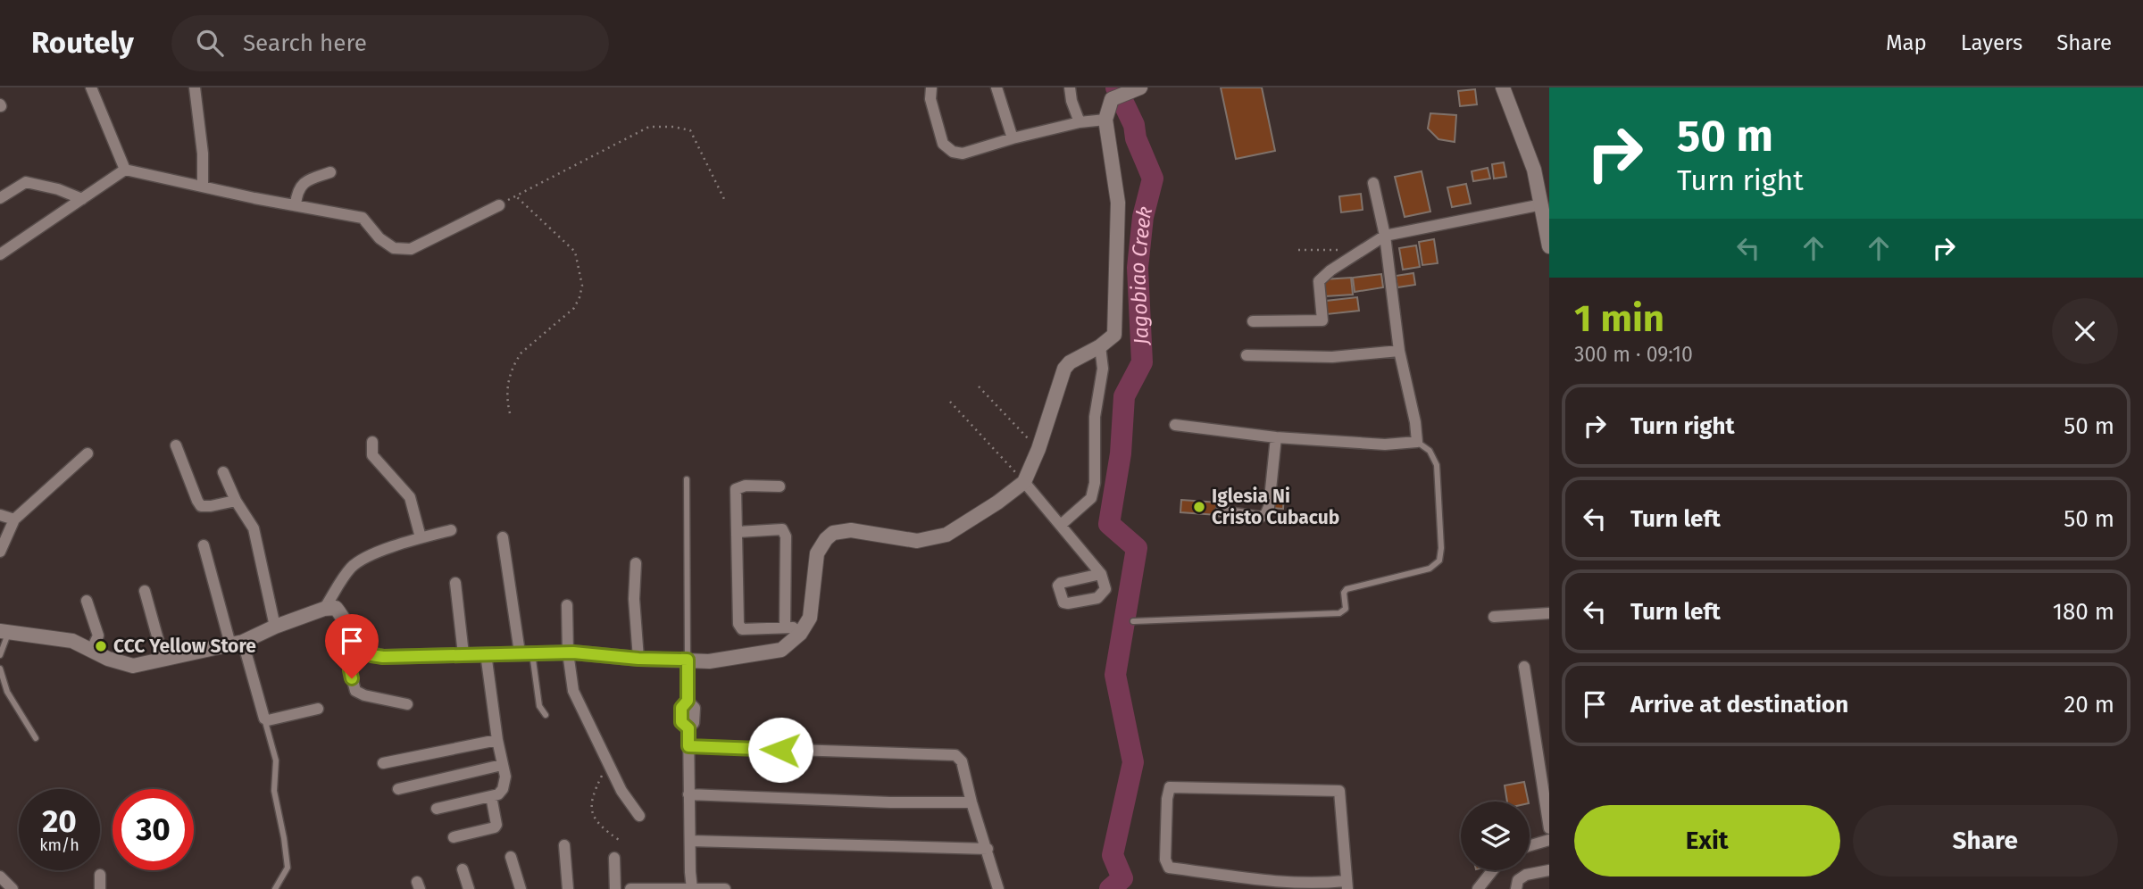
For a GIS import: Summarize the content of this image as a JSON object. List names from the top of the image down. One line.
{"water":["Jagobiao Creek"],"places":["Iglesia Ni Cristo Cubacub","CCC Yellow Store"],"page":{"header":"Routely","search":"Search here","nav":["Map","Layers","Share"],"turn":["50 m","Turn right"],"heading":["1 min","300 m · 09:10"],"list":[{"name":"Turn right","value":"50 m"},{"name":"Turn left","value":"50 m"},{"name":"Turn left","value":"180 m"},{"name":"Arrive at destination","value":"20 m"}],"speed":"20 km/h","limit":"30","buttons":["Exit","Share"]}}
